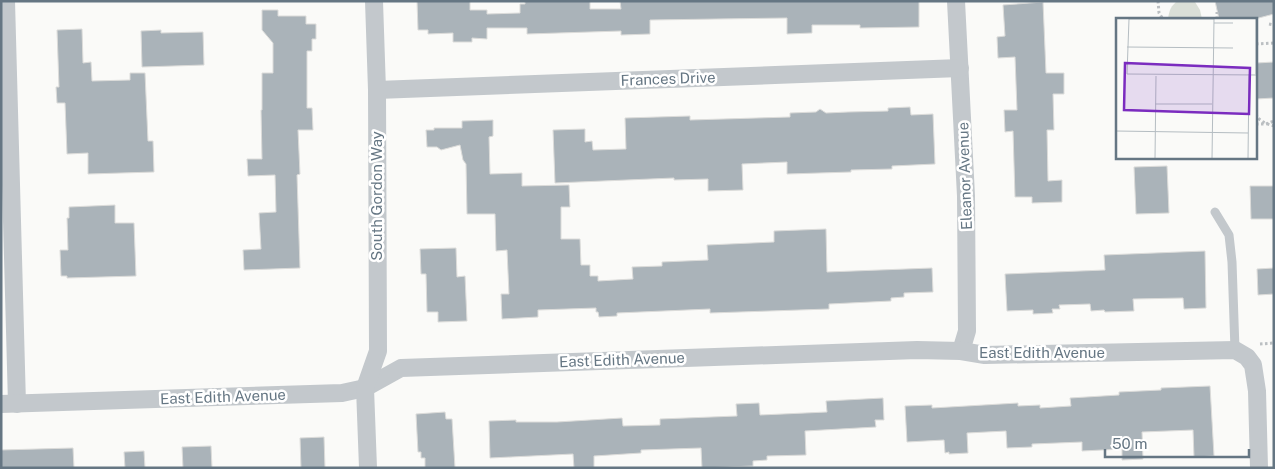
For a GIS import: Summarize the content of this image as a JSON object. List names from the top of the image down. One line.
{"streets":{"street":["Frances Drive","Eleanor Avenue","South Gordon Way","East Edith Avenue"]},"crossings":[["Frances Drive","Eleanor Avenue"],["Frances Drive","South Gordon Way"],["Eleanor Avenue","East Edith Avenue"],["South Gordon Way","East Edith Avenue"]],"scale_bar":"50 m"}
